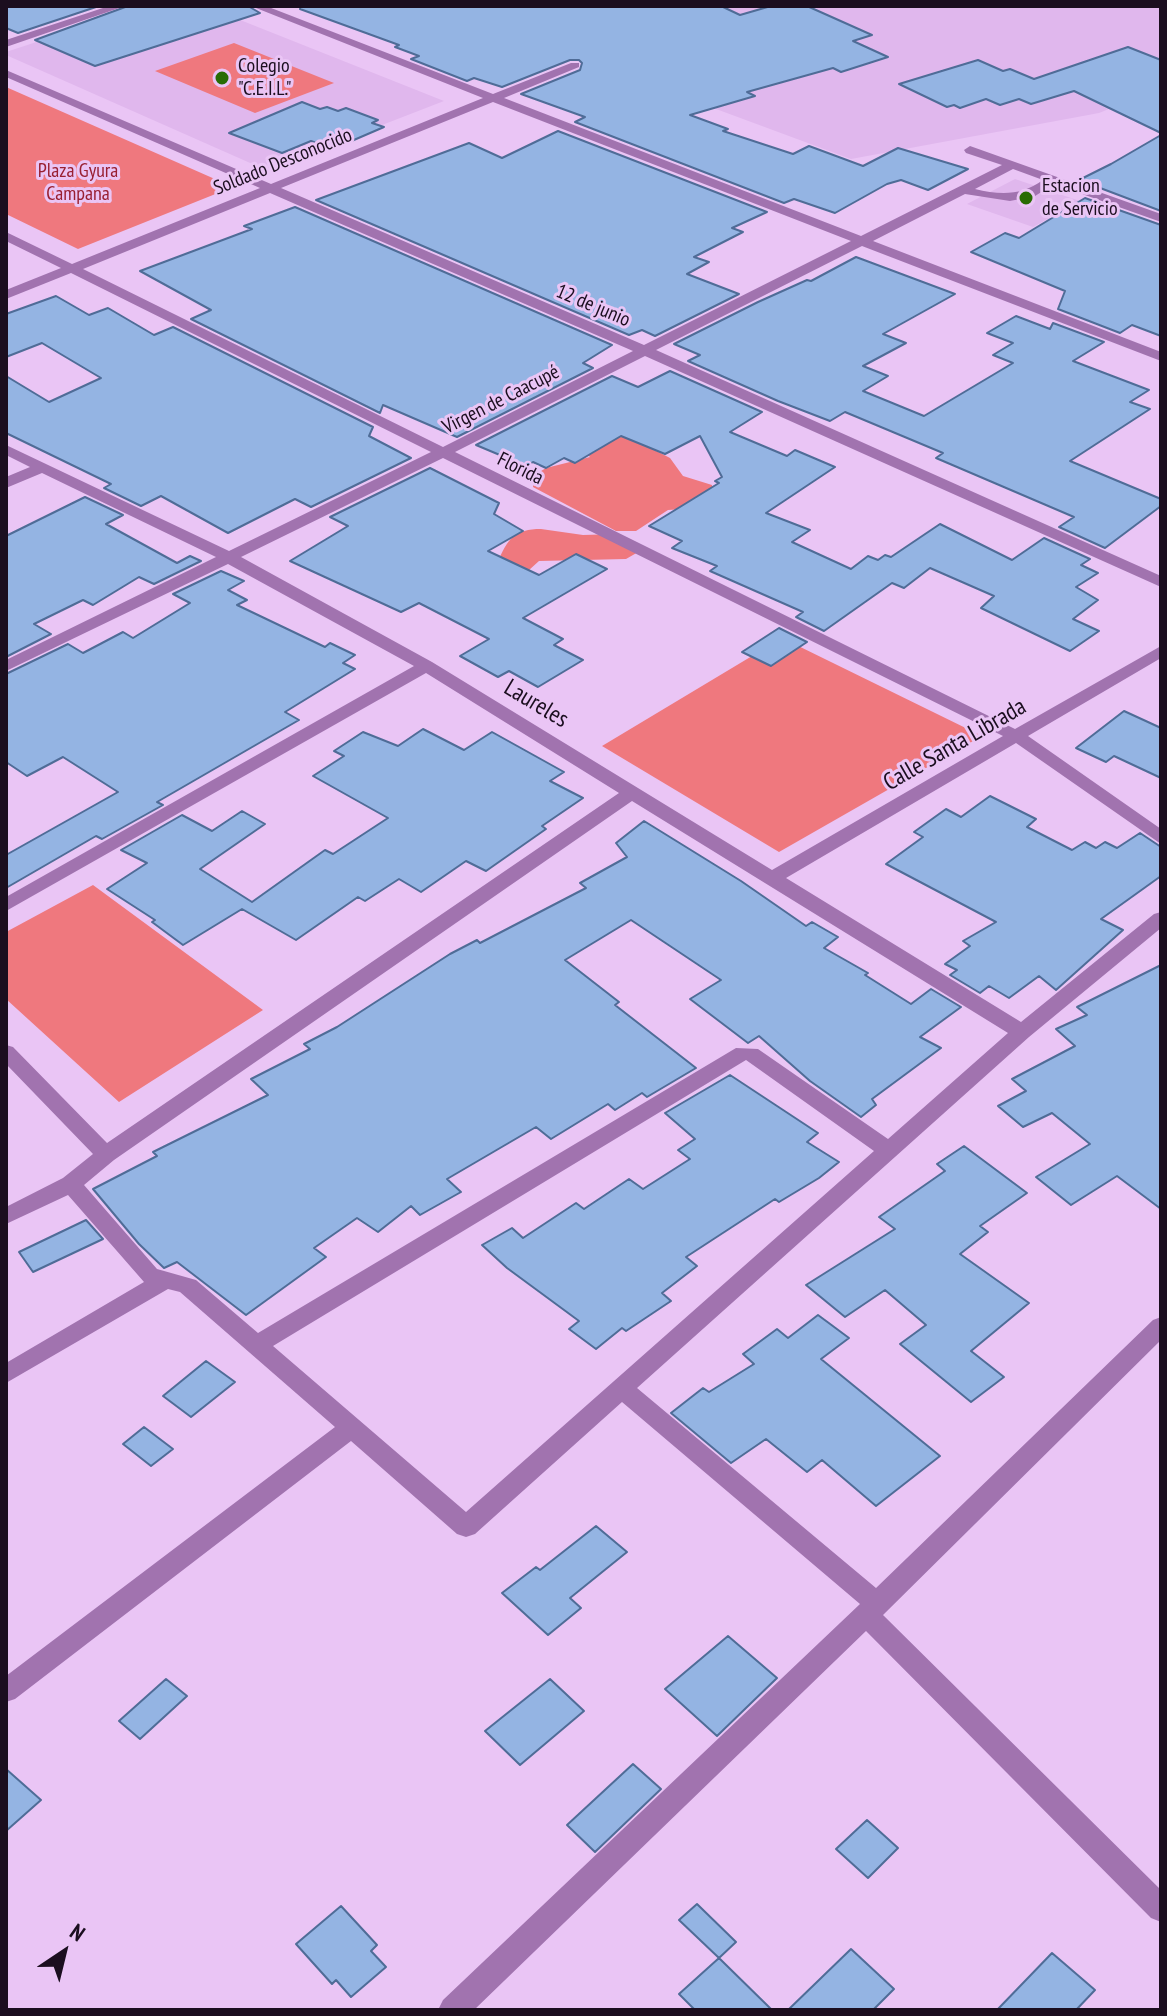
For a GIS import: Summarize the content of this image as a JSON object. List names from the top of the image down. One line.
{"streets":{"street":["Soldado Desconocido","12 de junio","Virgen de Caacupé","Florida","Laureles","Calle Santa Librada"]},"crossings":[["Soldado Desconocido","12 de junio"],["Soldado Desconocido","Florida"],["12 de junio","Virgen de Caacupé"],["Virgen de Caacupé","Florida"],["Virgen de Caacupé","Laureles"],["Florida","Calle Santa Librada"],["Laureles","Calle Santa Librada"]],"parks":["Plaza Gyura Campana"],"places":["Colegio \"C.E.I.L.\"","Estacion de Servicio"],"north":"top right"}
